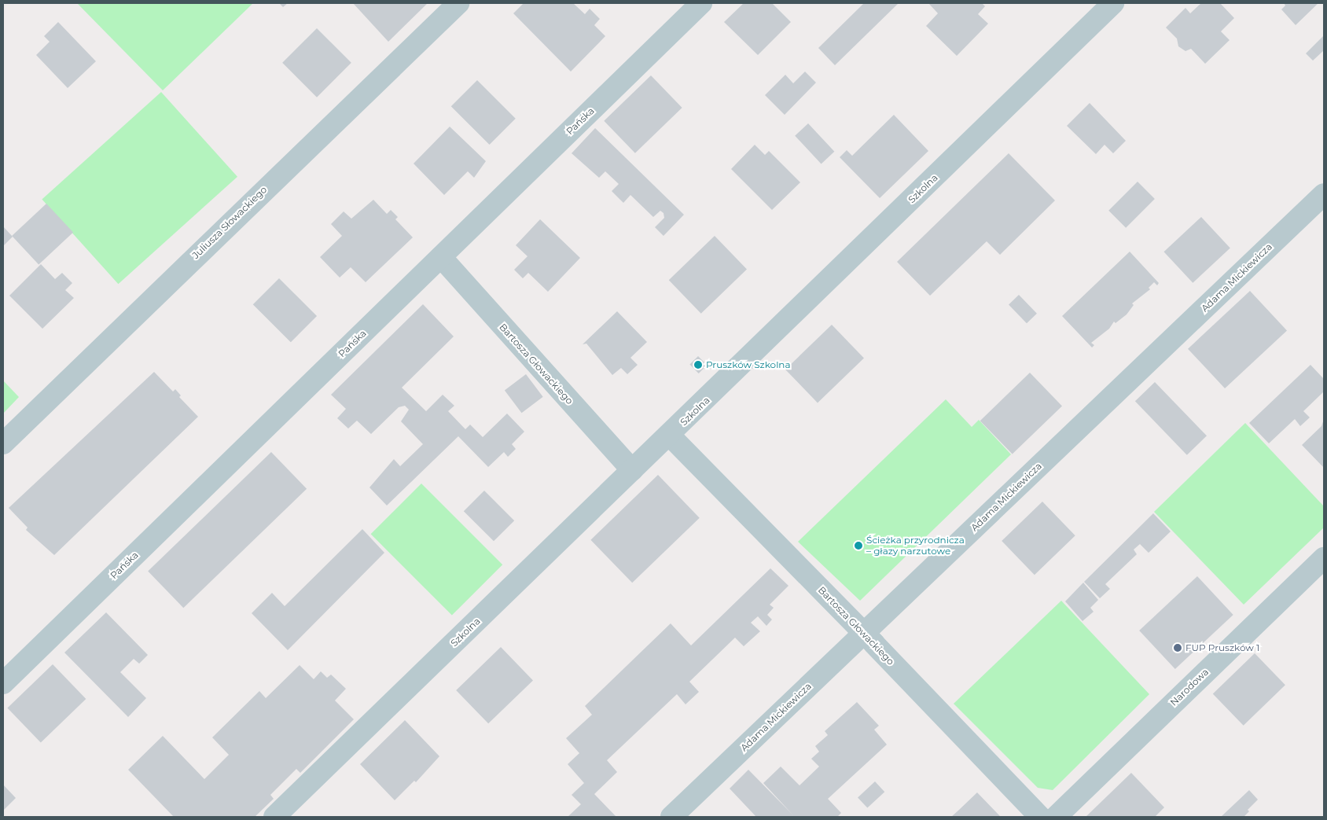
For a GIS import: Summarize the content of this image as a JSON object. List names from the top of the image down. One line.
{"streets":{"street":["Pańska","Szkolna","Juliusza Słowackiego","Adama Mickiewicza","Bartosza Głowackiego","Narodowa"]},"crossings":[["Pańska","Bartosza Głowackiego"],["Szkolna","Bartosza Głowackiego"],["Adama Mickiewicza","Bartosza Głowackiego"]],"places":["Pruszków Szkolna","Ścieżka przyrodnicza – głazy narzutowe","FUP Pruszków 1"]}
